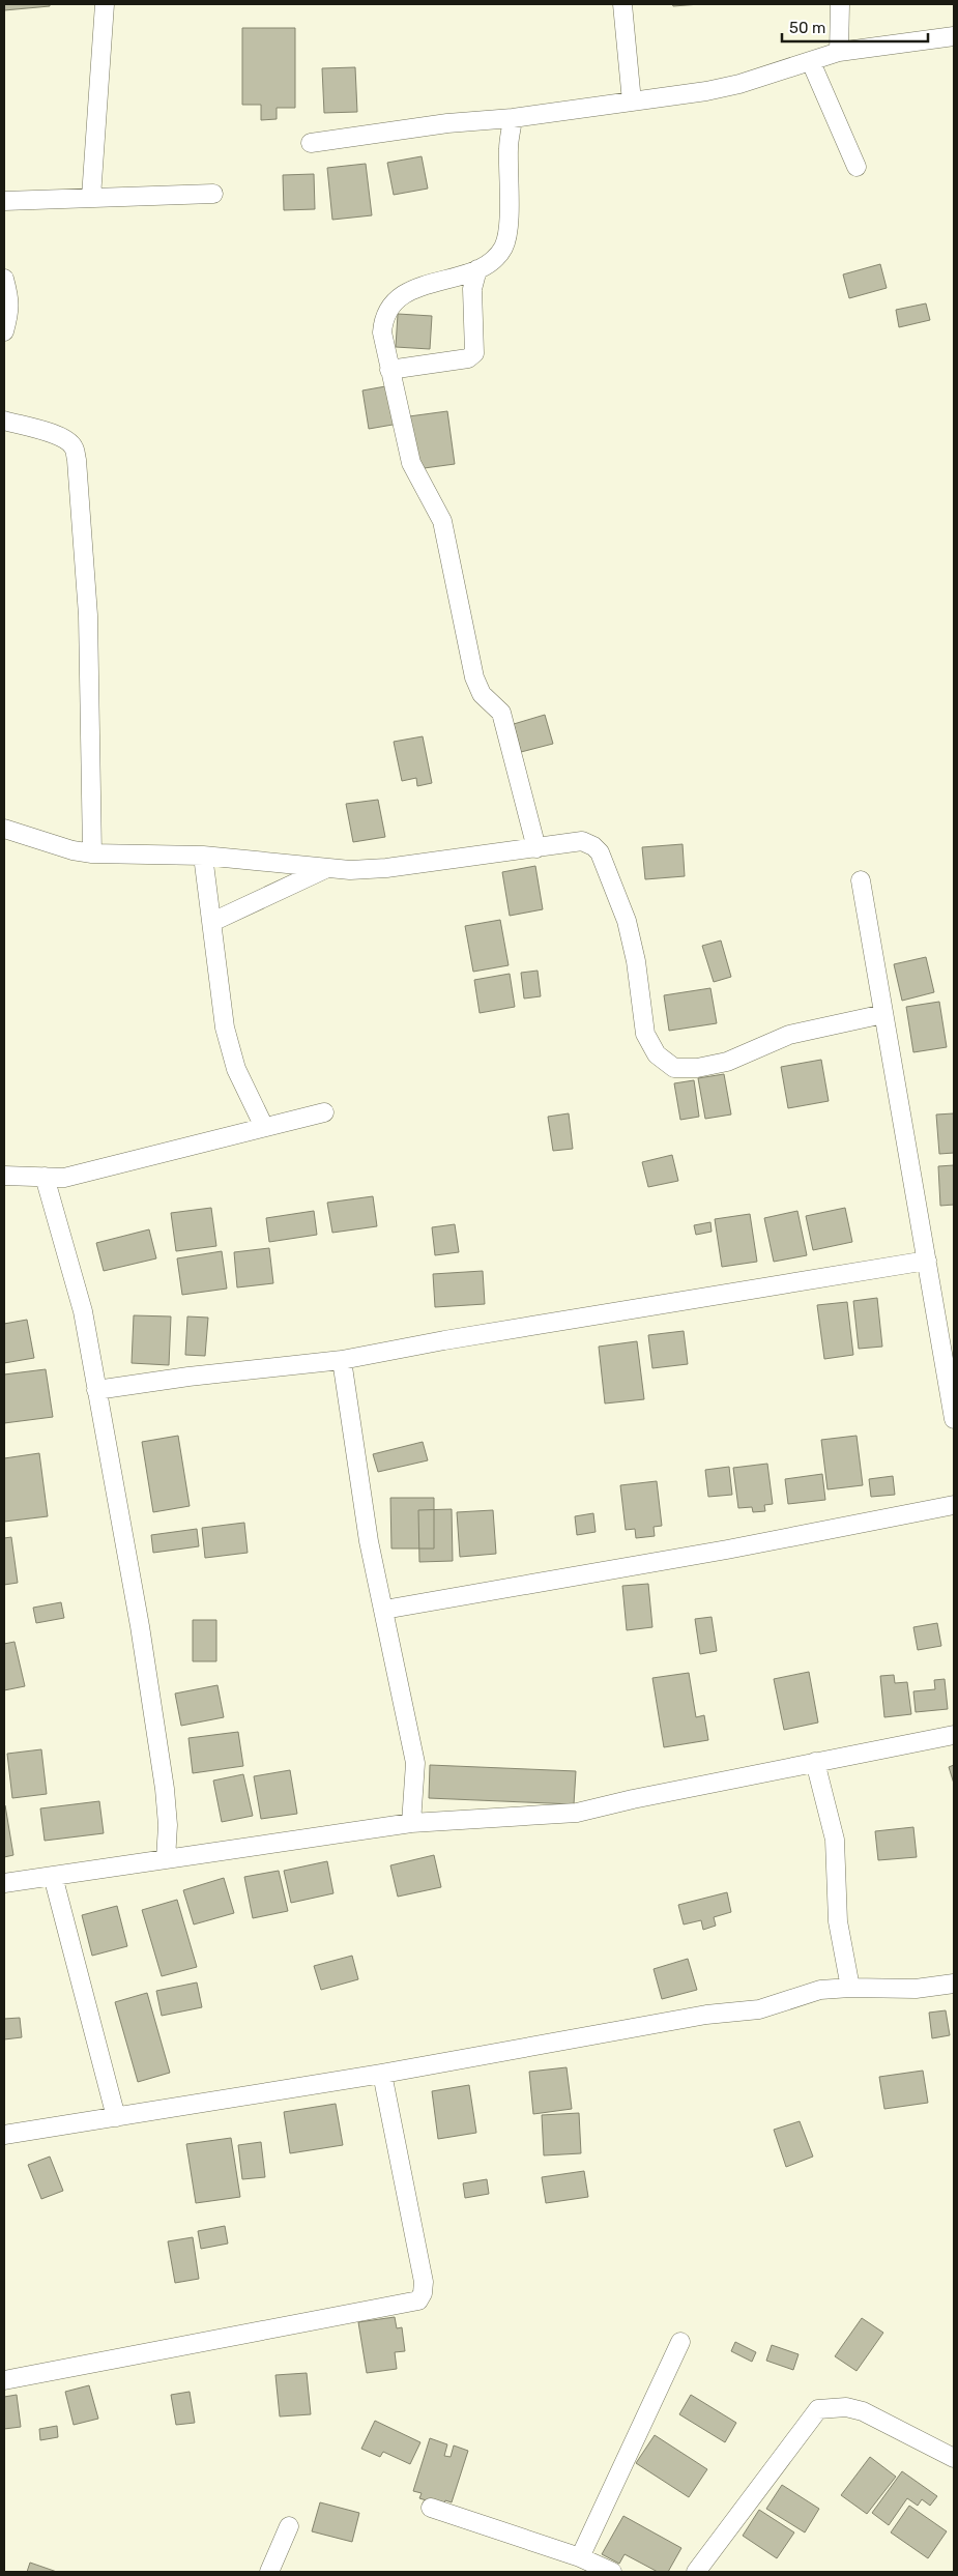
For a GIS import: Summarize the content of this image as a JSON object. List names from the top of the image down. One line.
{"scale_bar":"50 m"}
